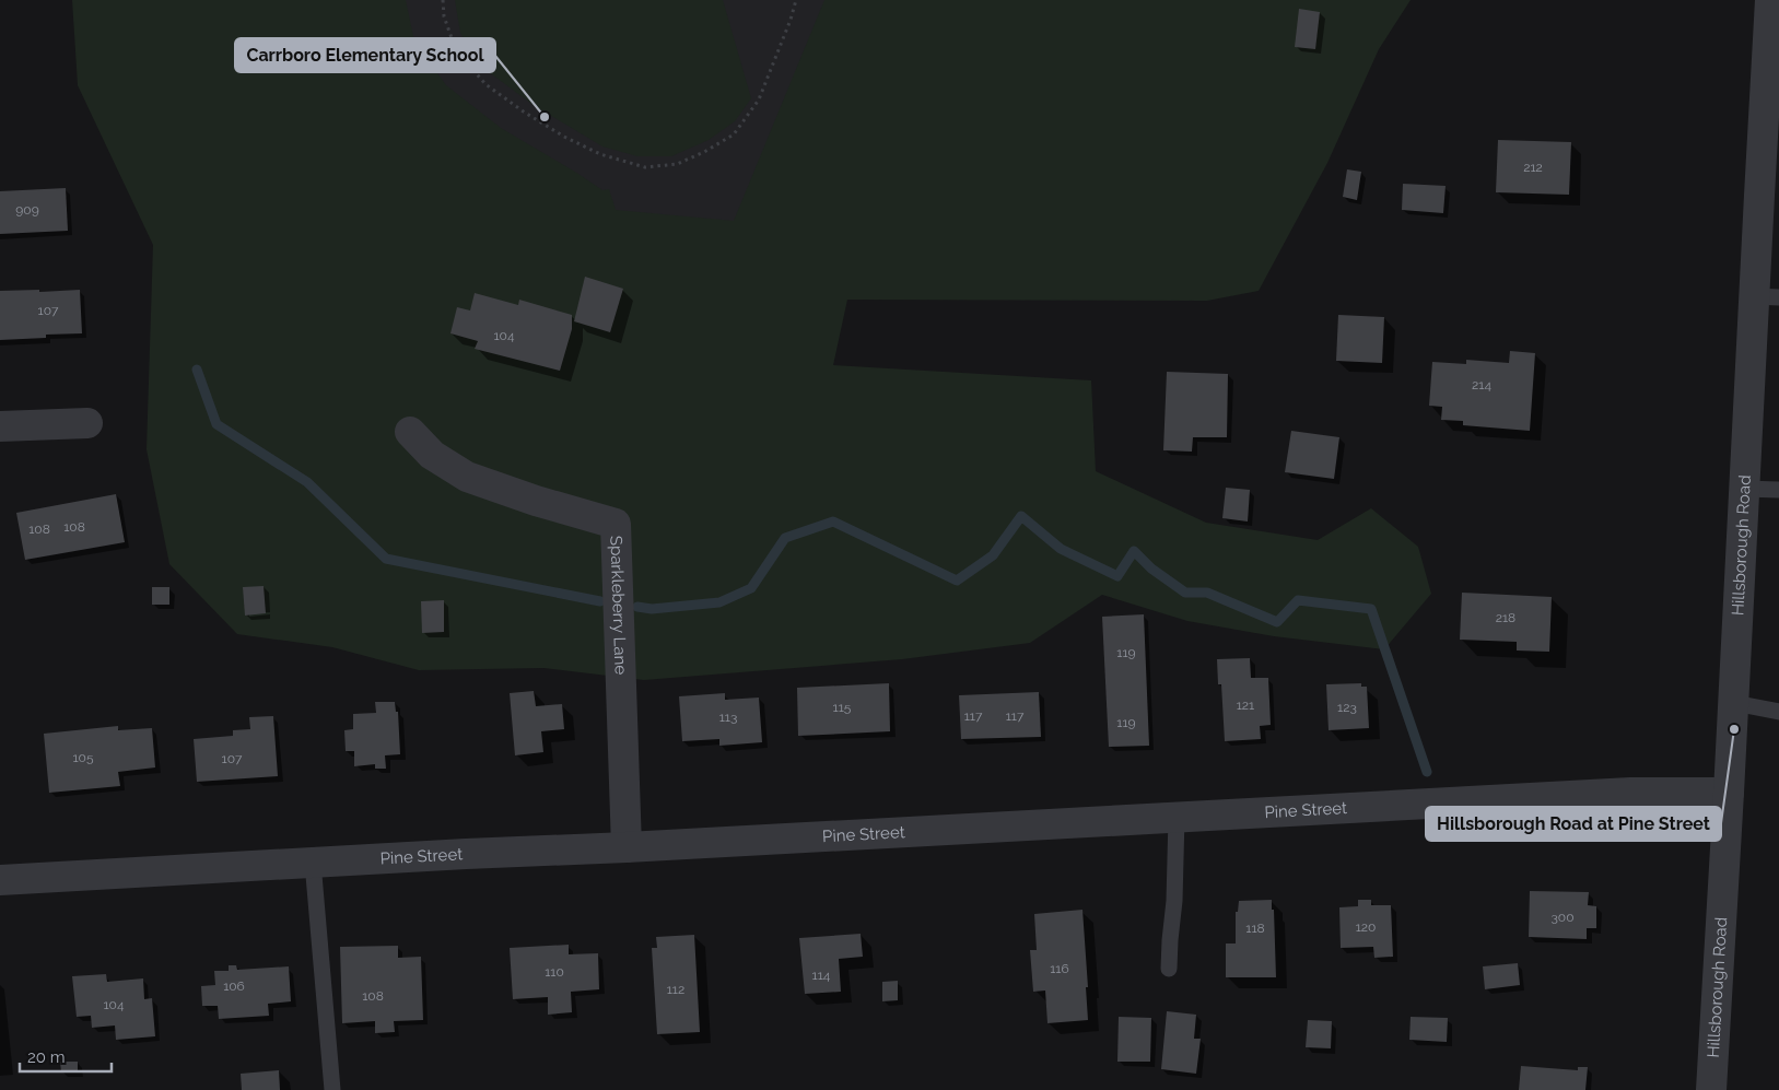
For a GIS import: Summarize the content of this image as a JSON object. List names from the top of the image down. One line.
{"streets":{"street":["Hillsborough Road","Sparkleberry Lane","Pine Street"]},"crossings":[["Hillsborough Road","Pine Street"],["Sparkleberry Lane","Pine Street"]],"places":["Carrboro Elementary School","Hillsborough Road at Pine Street"],"house_numbers":["212","909","107","104","214","108","108","218","119","121","115","123","117","117","113","119","105","107","300","120","118","116","110","114","106","112","108","104"],"scale_bar":"20 m"}
